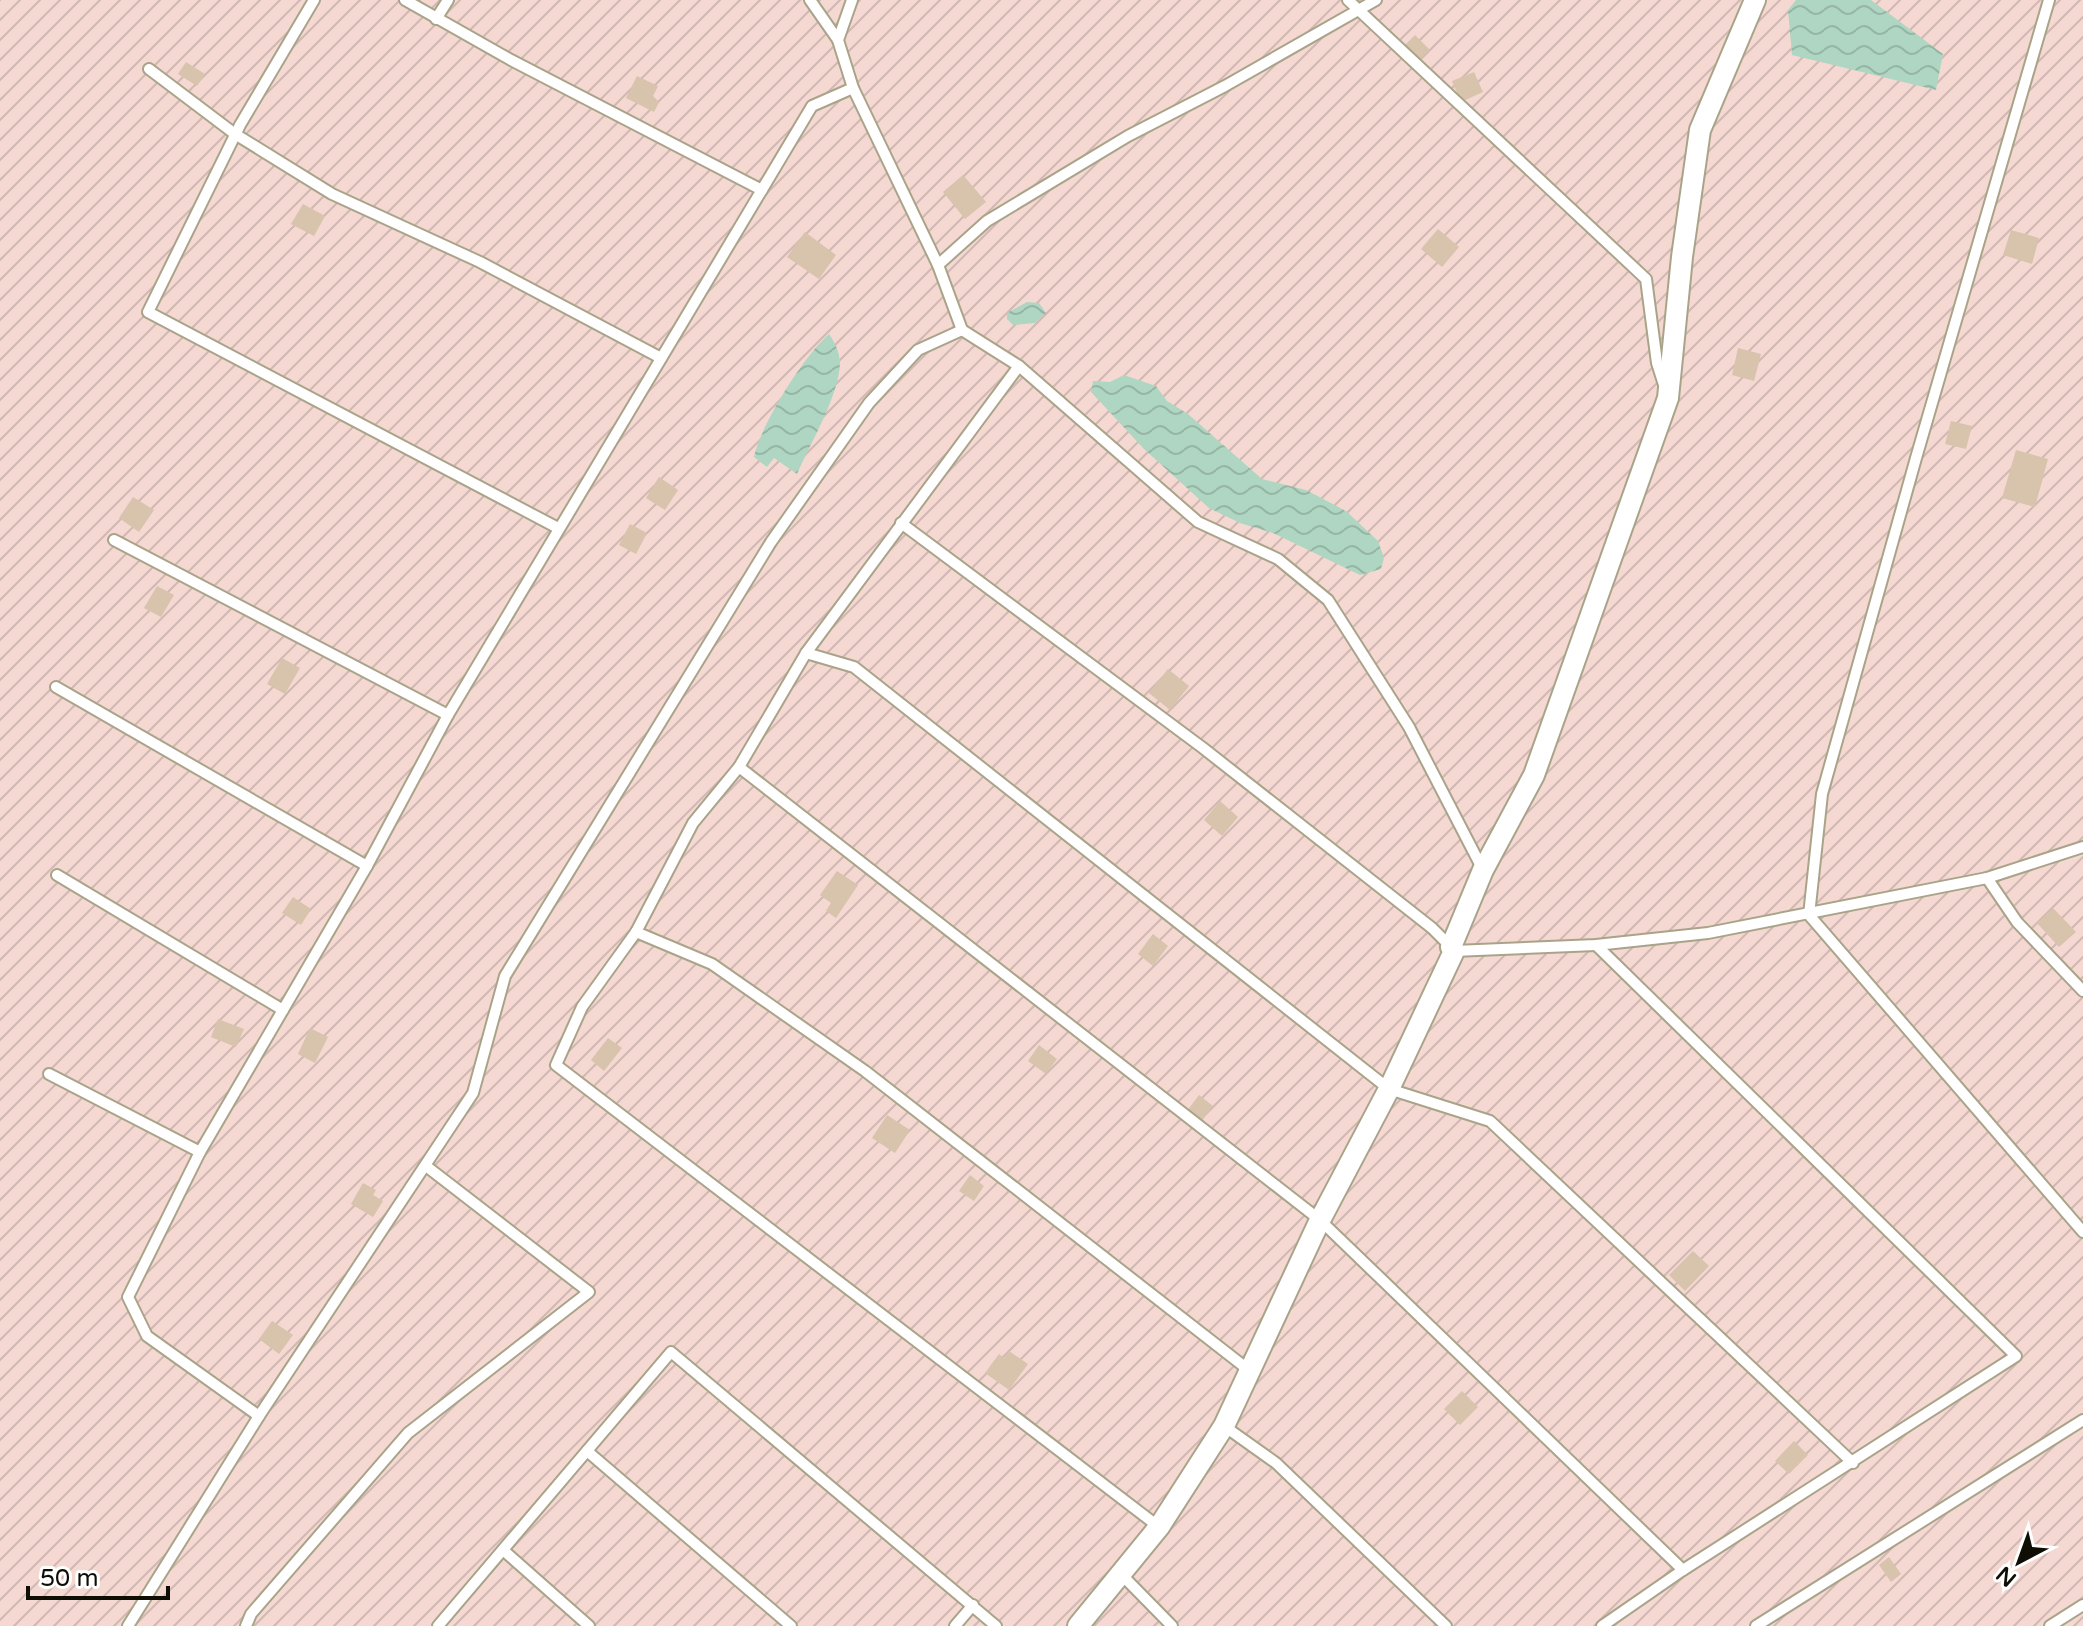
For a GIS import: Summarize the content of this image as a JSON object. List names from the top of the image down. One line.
{"scale_bar":"50 m","north":"bottom left"}
